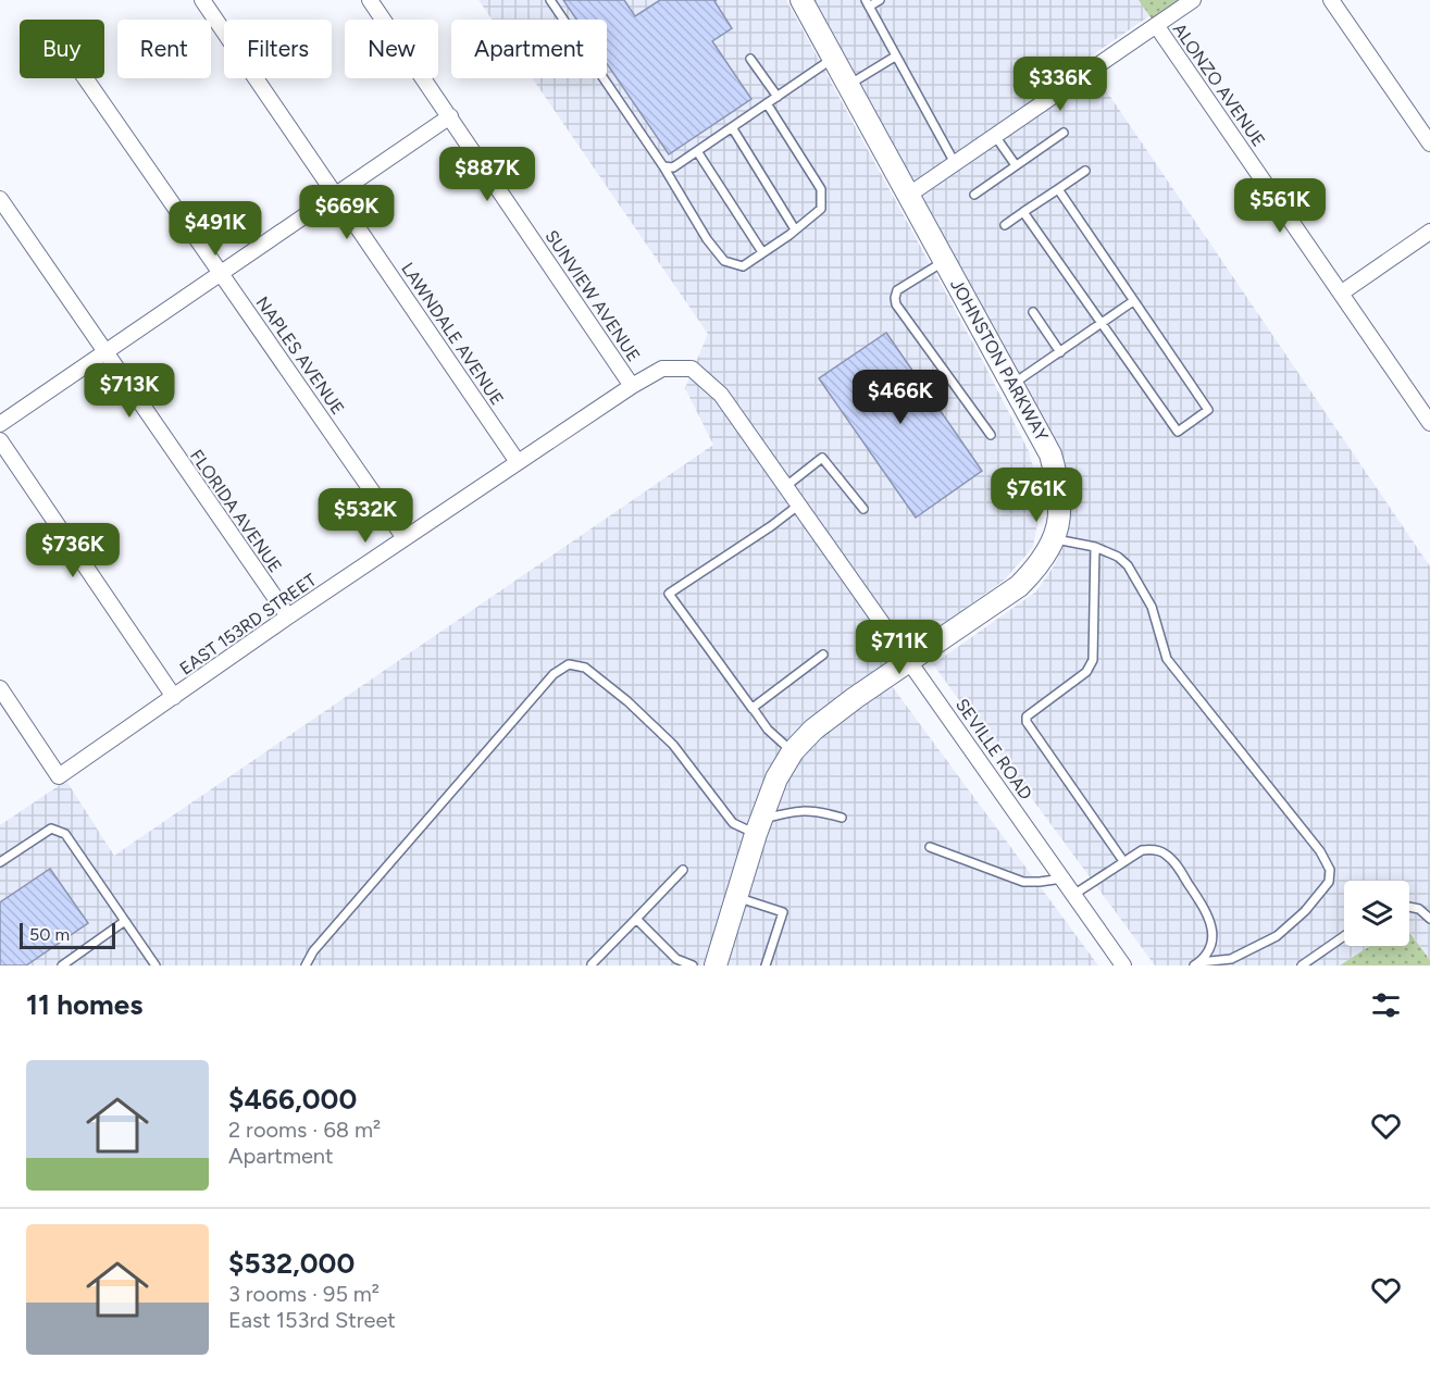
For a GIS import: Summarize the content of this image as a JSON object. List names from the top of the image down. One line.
{"streets":{"street":["ALONZO AVENUE","SUNVIEW AVENUE","LAWNDALE AVENUE","NAPLES AVENUE","JOHNSTON PARKWAY","FLORIDA AVENUE","EAST 153RD STREET","SEVILLE ROAD"]},"crossings":[["SUNVIEW AVENUE","EAST 153RD STREET"],["LAWNDALE AVENUE","EAST 153RD STREET"],["NAPLES AVENUE","EAST 153RD STREET"],["JOHNSTON PARKWAY","SEVILLE ROAD"],["FLORIDA AVENUE","EAST 153RD STREET"],["EAST 153RD STREET","SEVILLE ROAD"]],"scale_bar":"50 m","page":{"chip":["Buy","Rent","Filters","New","Apartment"],"price":["$336K","$887K","$561K","$669K","$491K","$713K","$466K","$761K","$532K","$736K","$711K"],"scale":"50 m","heading":"11 homes","list":[{"name":"$466,000","note":"2 rooms · 68 m² · Apartment"},{"name":"$532,000","note":"3 rooms · 95 m² · East 153rd Street"}]}}
